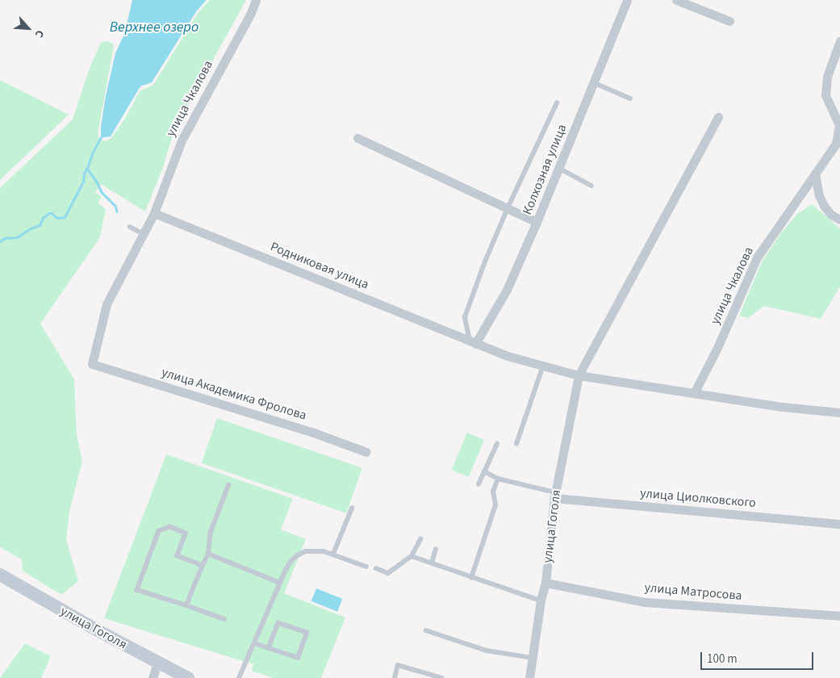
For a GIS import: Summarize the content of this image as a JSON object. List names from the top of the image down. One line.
{"streets":{"main road":["улица Гоголя"],"street":["улица Чкалова","Колхозная улица","Родниковая улица","улица Академика Фролова","улица Циолковского","улица Матросова"]},"crossings":[["улица Чкалова","Родниковая улица"],["улица Чкалова","улица Академика Фролова"],["Колхозная улица","Родниковая улица"],["Родниковая улица","улица Гоголя"],["улица Циолковского","улица Гоголя"],["улица Гоголя","улица Матросова"]],"water":["Верхнее озеро"],"scale_bar":"100 m","north":"bottom right"}
